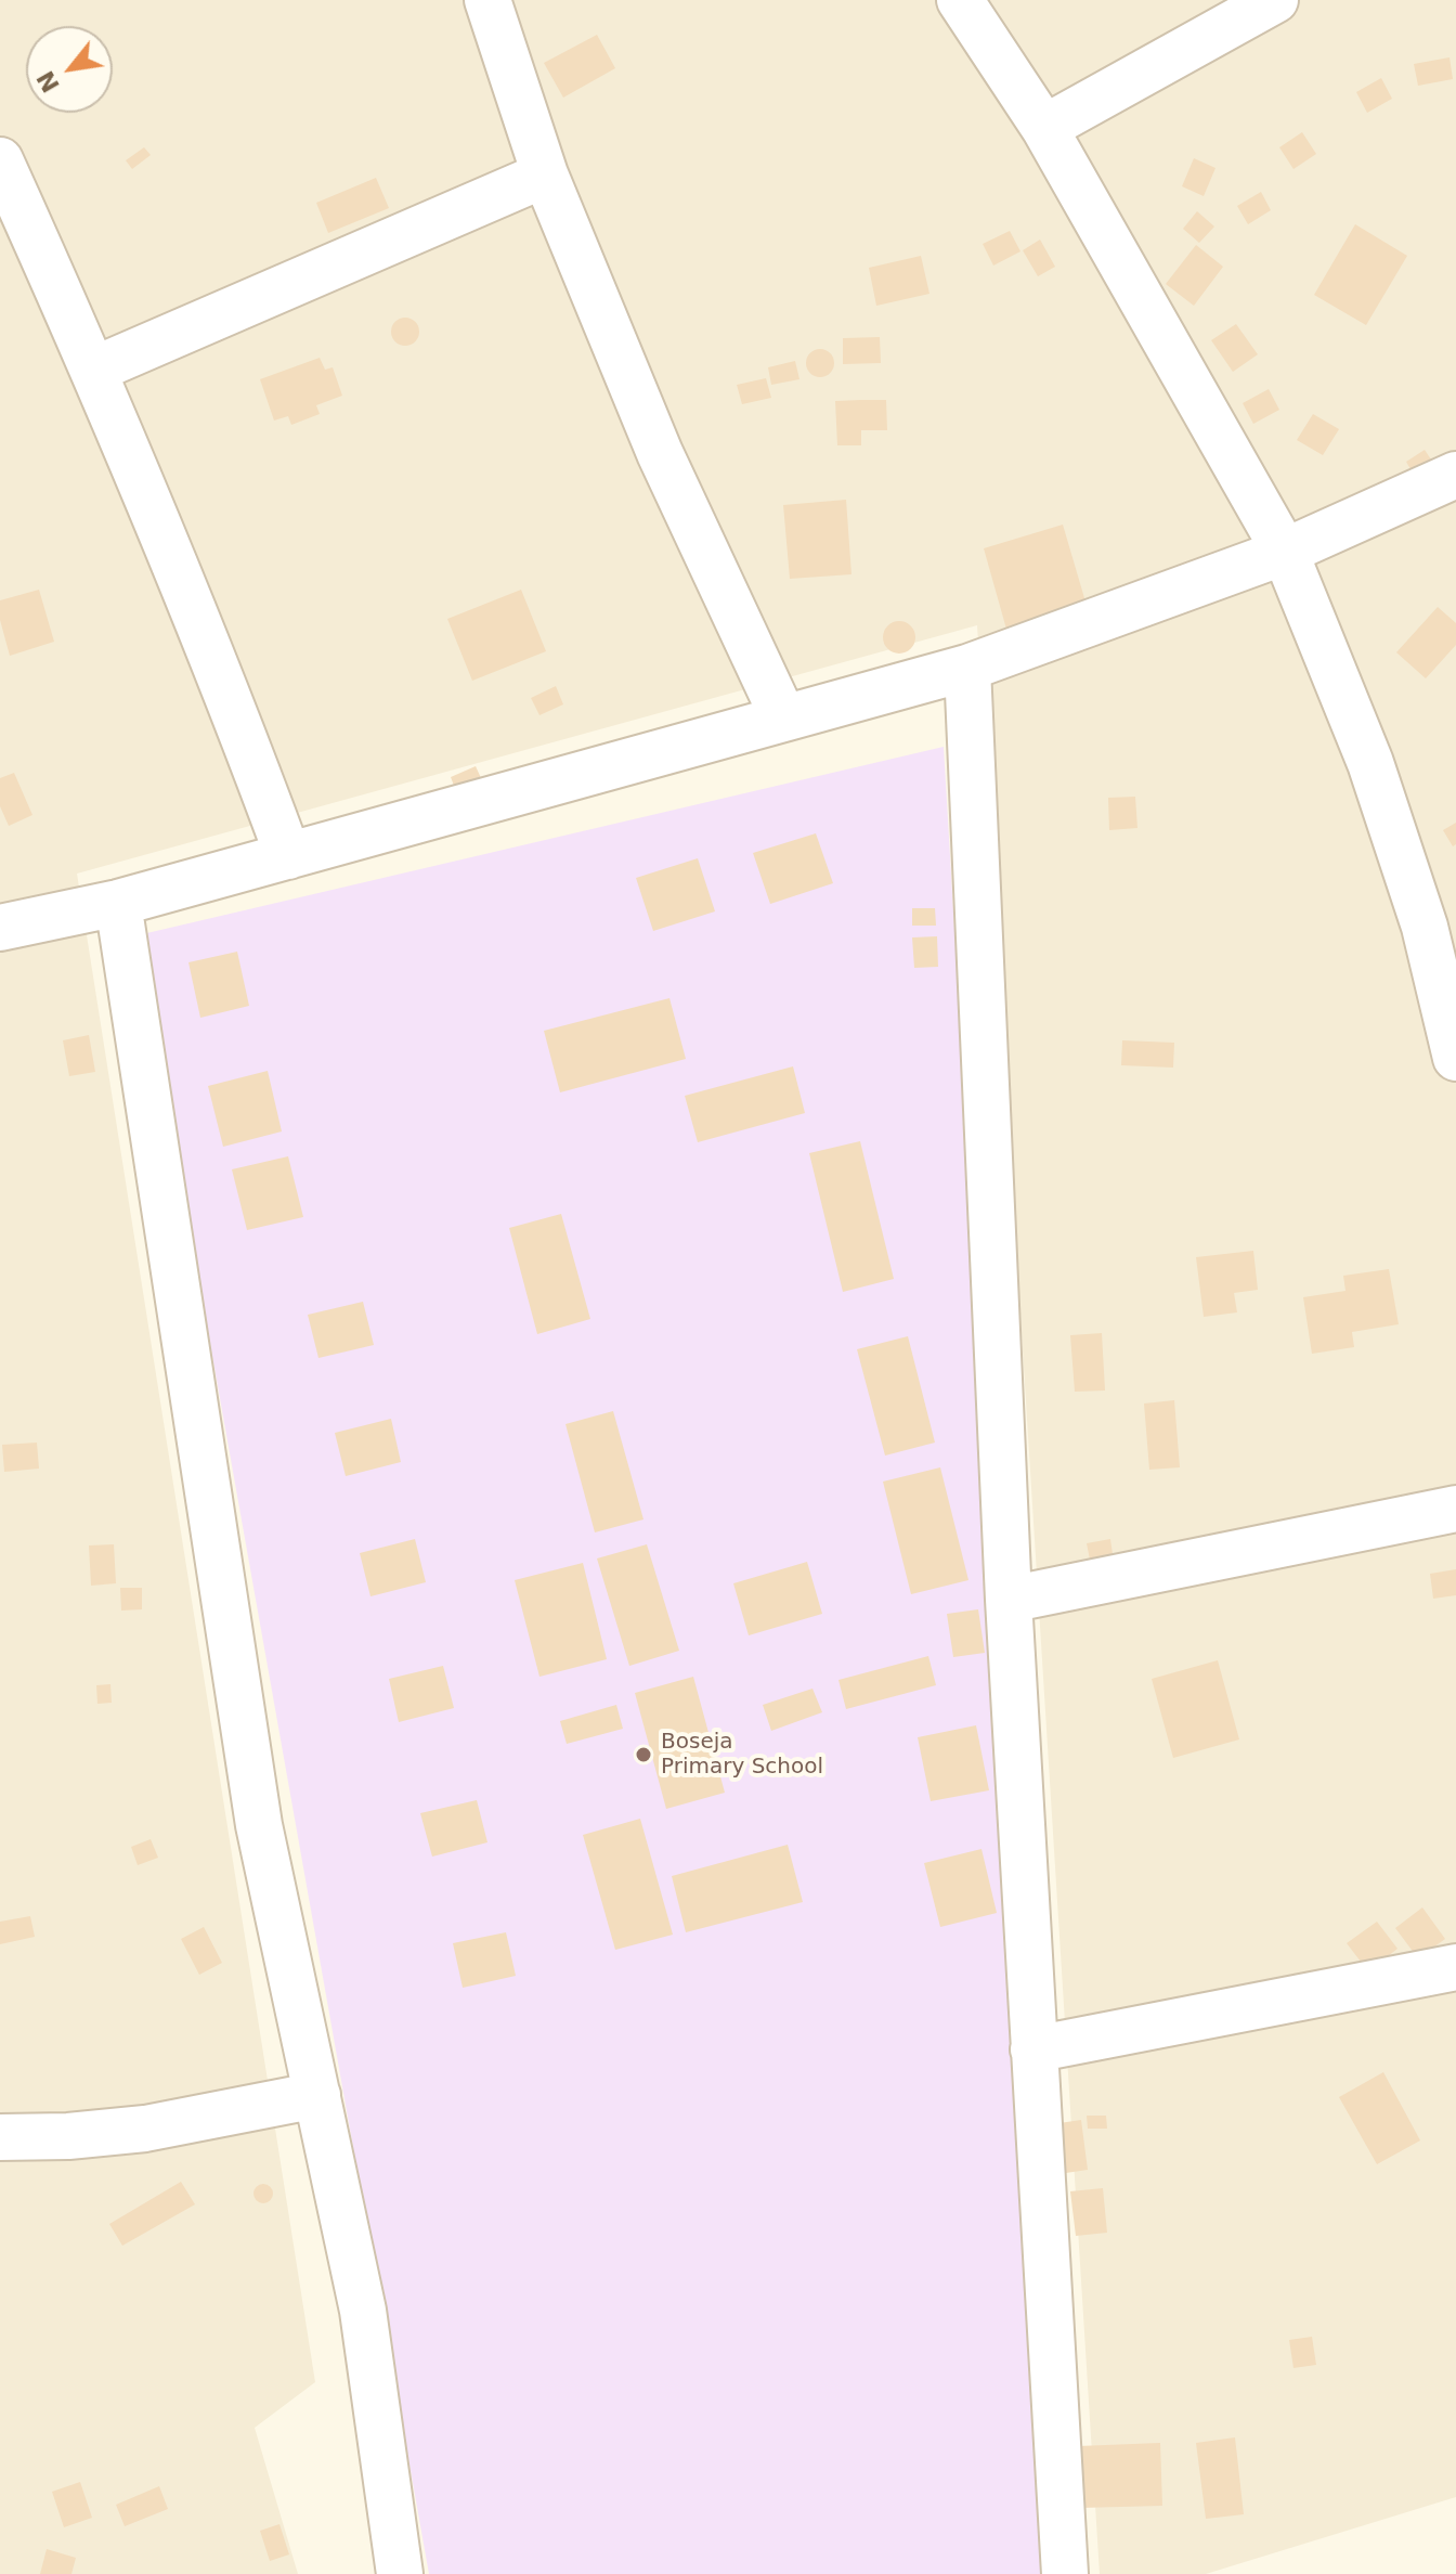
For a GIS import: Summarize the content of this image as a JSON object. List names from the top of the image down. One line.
{"places":["Boseja Primary School"],"north":"bottom left"}
